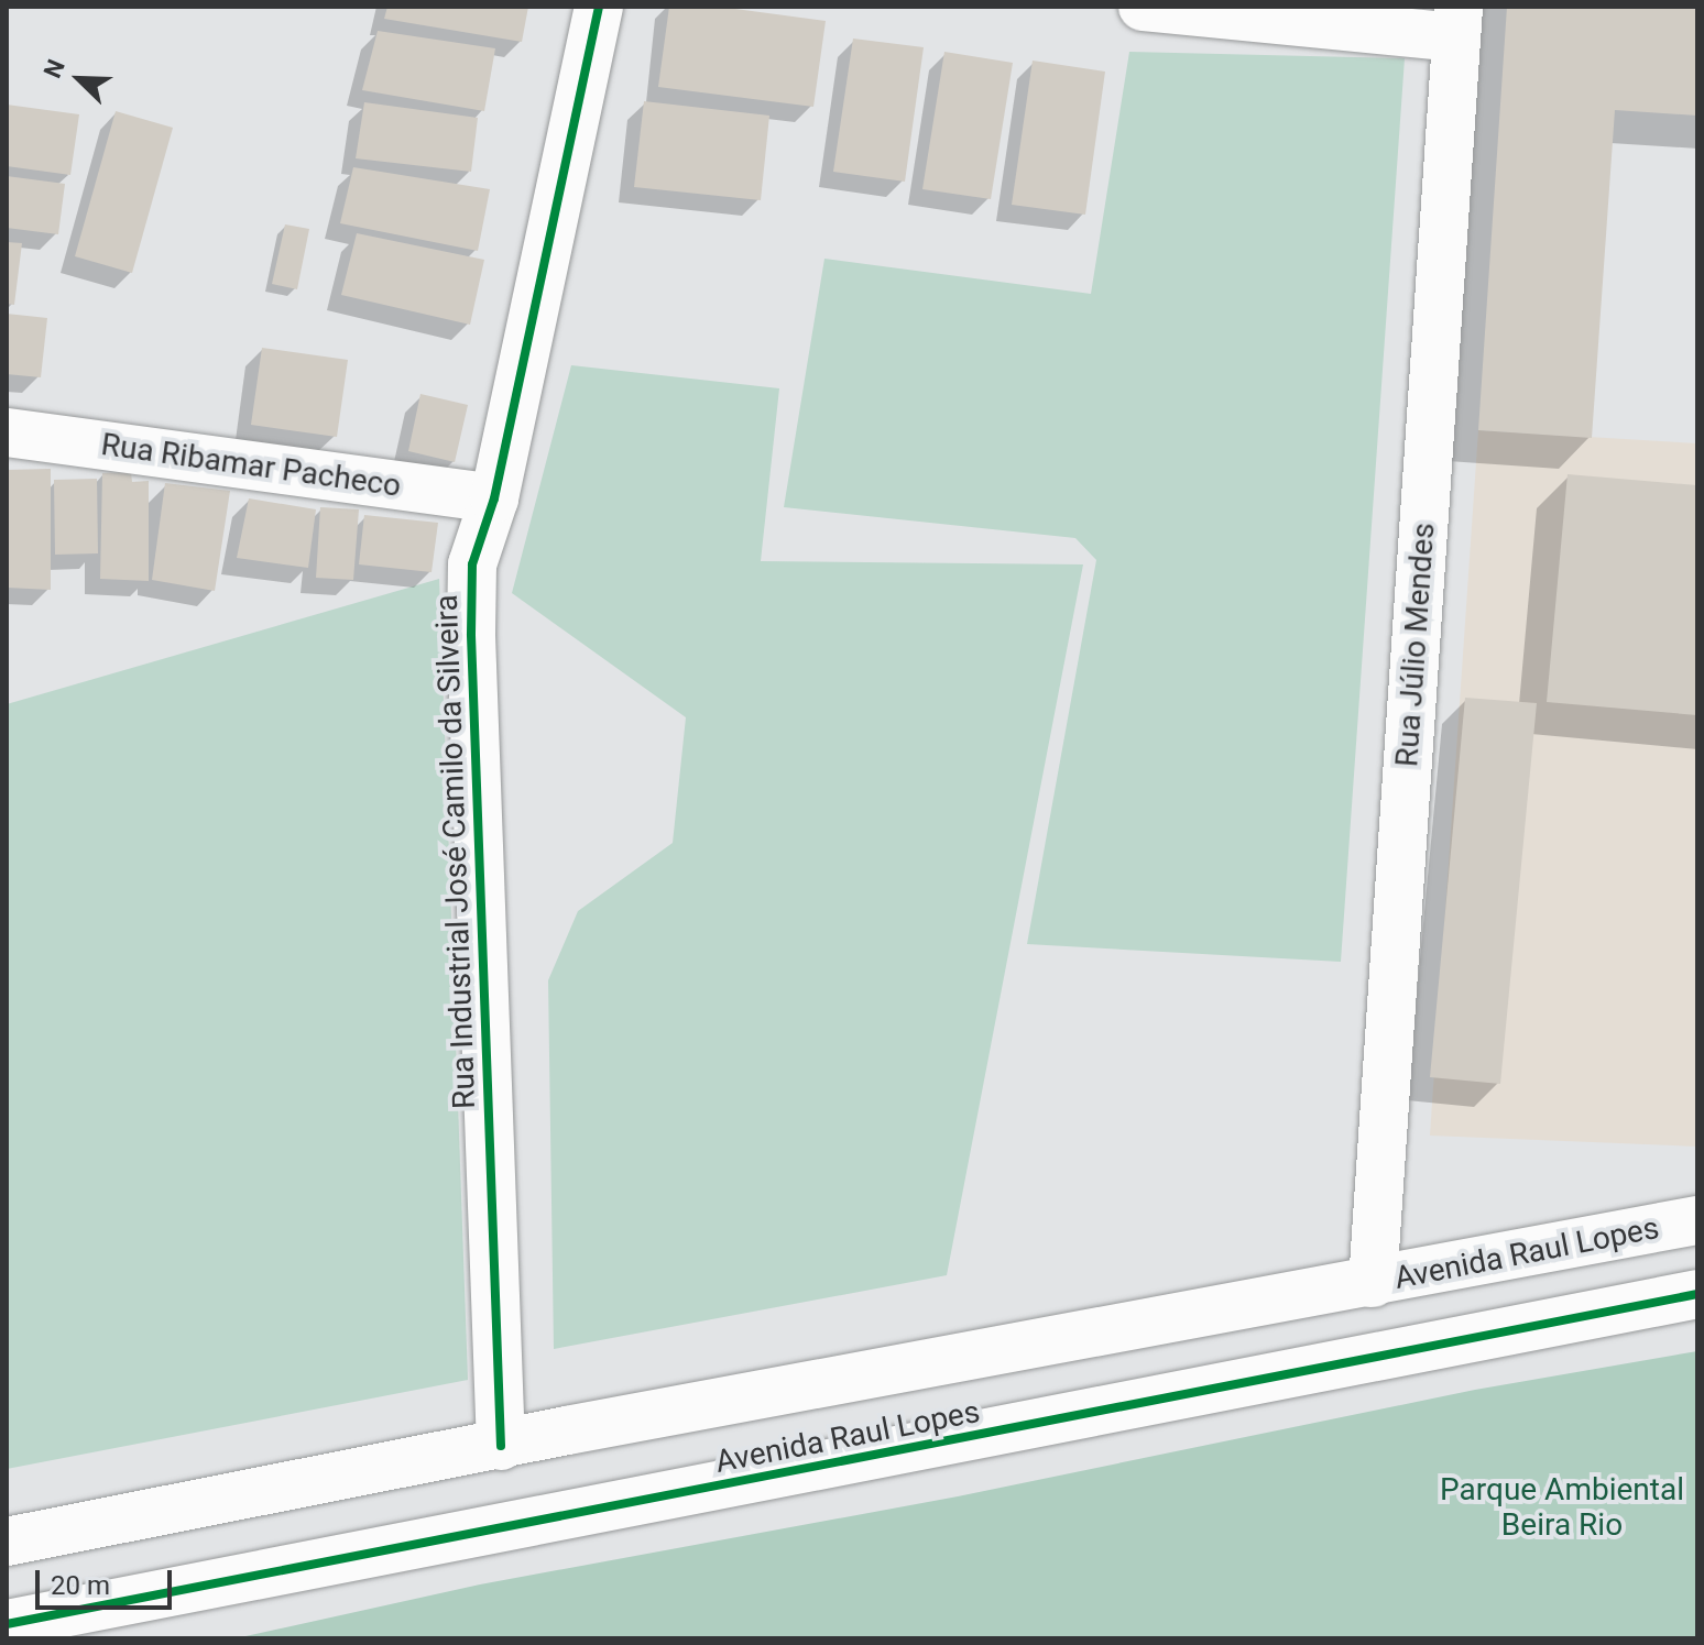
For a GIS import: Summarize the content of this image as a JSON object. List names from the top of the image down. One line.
{"streets":{"street":["Rua Ribamar Pacheco","Rua Júlio Mendes","Rua Industrial José Camilo da Silveira","Avenida Raul Lopes"]},"crossings":[["Rua Ribamar Pacheco","Rua Industrial José Camilo da Silveira"],["Rua Júlio Mendes","Avenida Raul Lopes"],["Rua Industrial José Camilo da Silveira","Avenida Raul Lopes"]],"parks":["Parque Ambiental Beira Rio"],"scale_bar":"20 m","north":"top left"}
